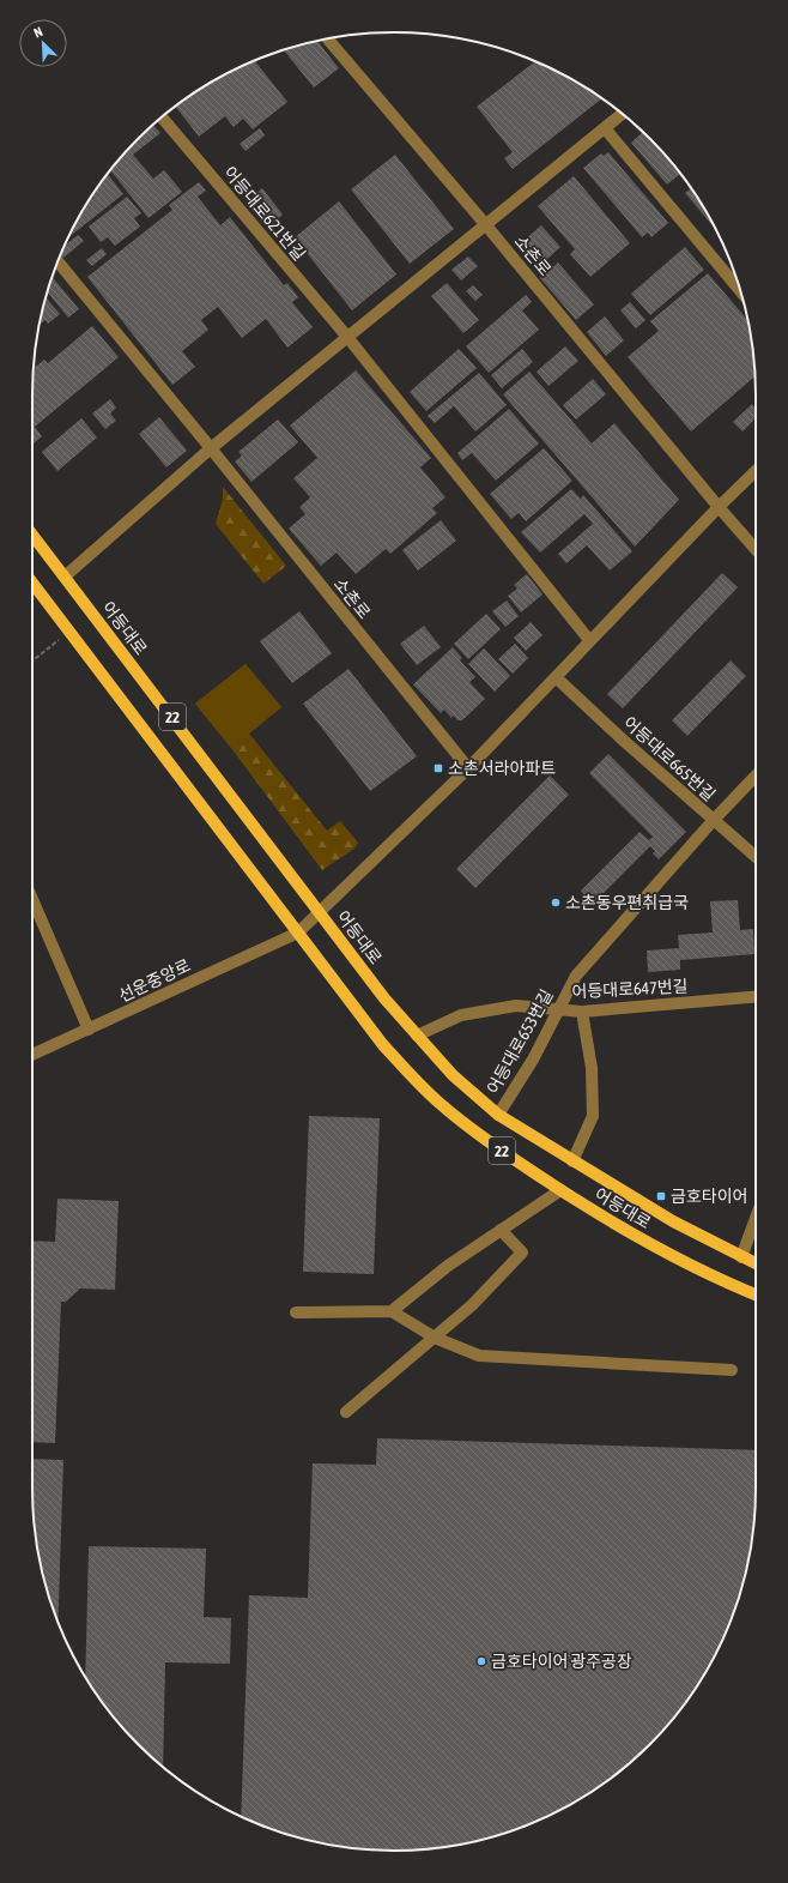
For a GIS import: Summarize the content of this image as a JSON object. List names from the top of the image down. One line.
{"streets":{"main road":["어등대로","22"],"street":["어등대로621번길","소촌로","어등대로665번길","선운중앙로","어등대로647번길","어등대로653번길"]},"crossings":[["어등대로","선운중앙로"],["어등대로","어등대로647번길"],["어등대로","어등대로653번길"],["어등대로665번길","어등대로653번길"],["어등대로647번길","어등대로653번길"]],"places":{"transit":["소촌서라아파트","금호타이어"],"other":["소촌동우편취급국","금호타이어 광주공장"]},"north":"top left"}
